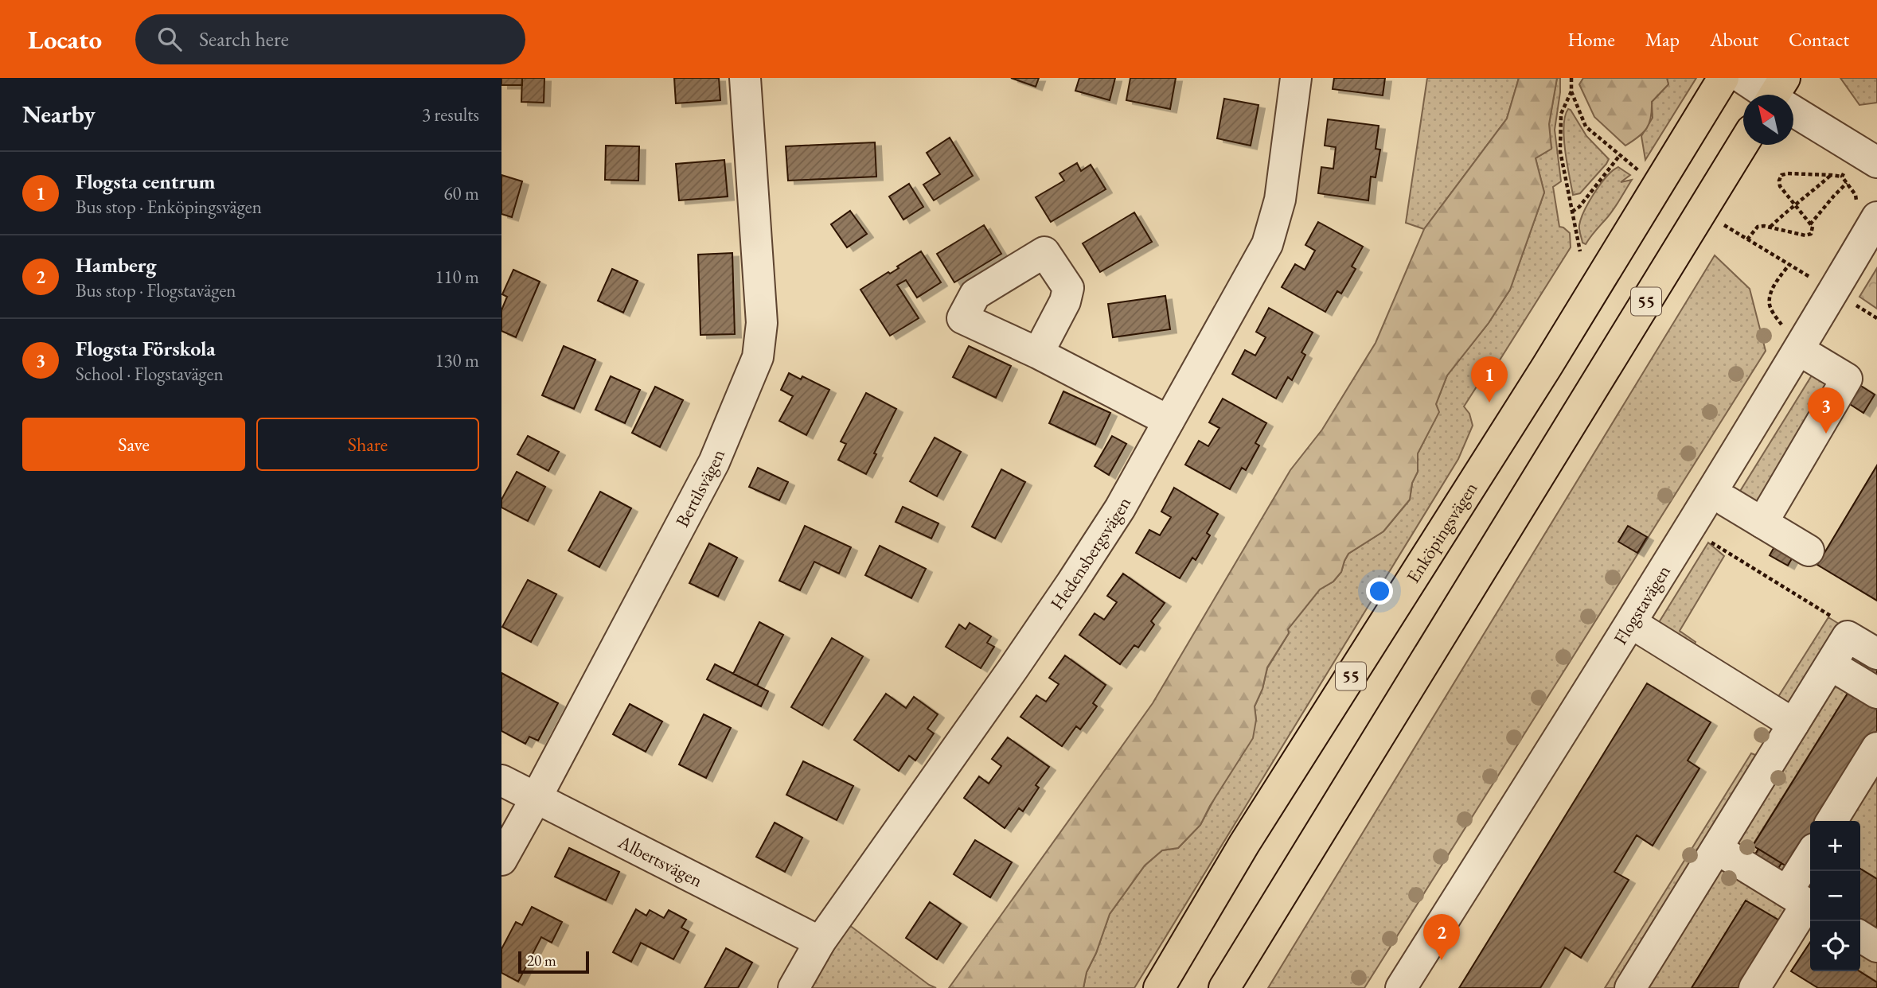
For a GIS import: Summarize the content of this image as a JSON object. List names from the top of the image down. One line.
{"streets":{"main road":["55","Enköpingsvägen"],"street":["Bertilsvägen","Hedensbergsvägen","Flogstavägen","Albertsvägen"]},"crossings":[["Bertilsvägen","Albertsvägen"],["Hedensbergsvägen","Albertsvägen"]],"scale_bar":"20 m","north":"top left","page":{"header":"Locato","search":"Search here","nav":["Home","Map","About","Contact"],"heading":["Nearby","3 results"],"list":[{"mark":"1","name":"Flogsta centrum","note":"Bus stop · Enköpingsvägen","value":"60 m"},{"mark":"2","name":"Hamberg","note":"Bus stop · Flogstavägen","value":"110 m"},{"mark":"3","name":"Flogsta Förskola","note":"School · Flogstavägen","value":"130 m"}],"pins":["1","3","2"],"buttons":["Save","Share"],"map_buttons":["+","−"],"scale":"20 m"}}
